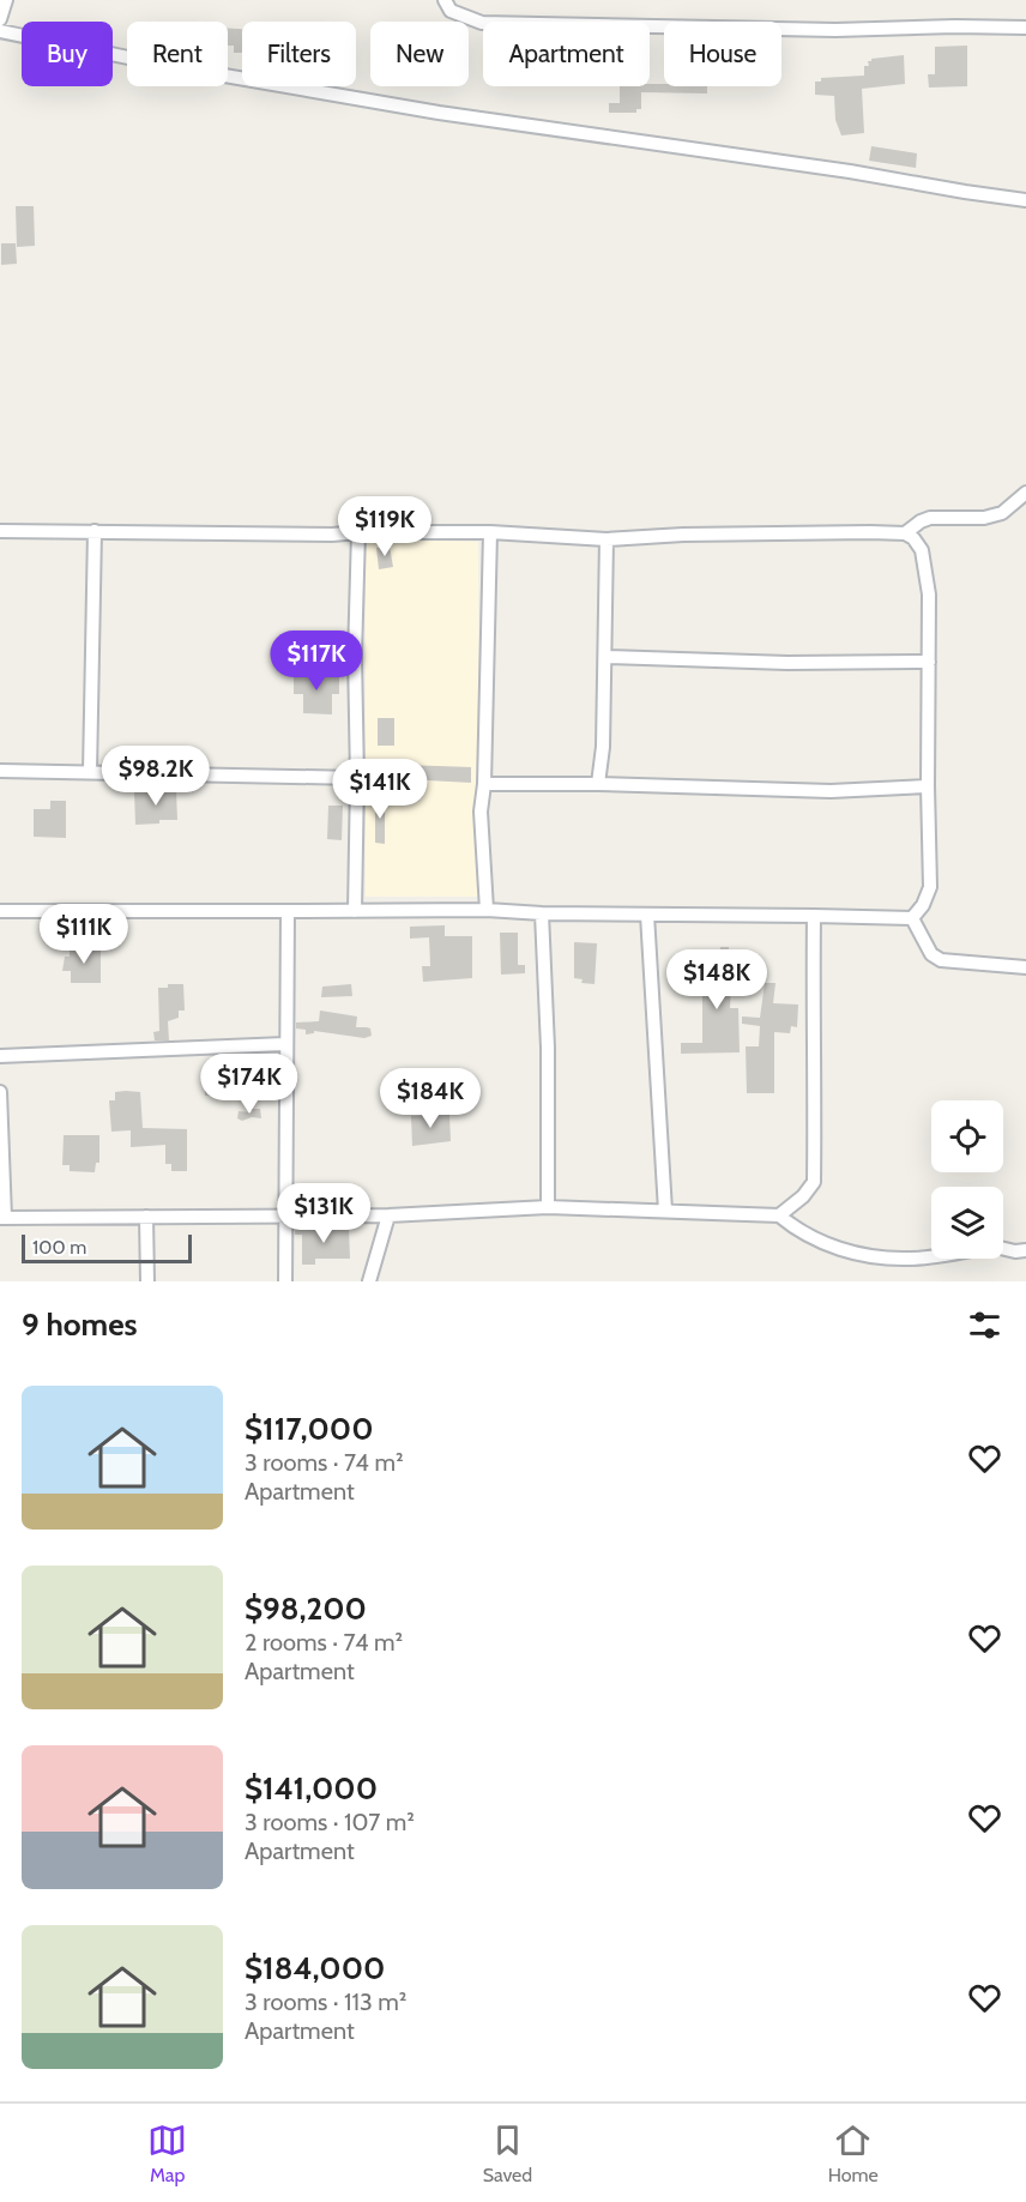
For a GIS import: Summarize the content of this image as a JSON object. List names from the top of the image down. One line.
{"scale_bar":"100 m","page":{"chip":["Buy","Rent","Filters","New","Apartment","House"],"price":["$119K","$117K","$98.2K","$141K","$111K","$148K","$174K","$184K","$131K"],"scale":"100 m","heading":"9 homes","list":[{"name":"$117,000","note":"3 rooms · 74 m² · Apartment"},{"name":"$98,200","note":"2 rooms · 74 m² · Apartment"},{"name":"$141,000","note":"3 rooms · 107 m² · Apartment"},{"name":"$184,000","note":"3 rooms · 113 m² · Apartment"}],"tabs":["Map","Saved","Home"]}}
